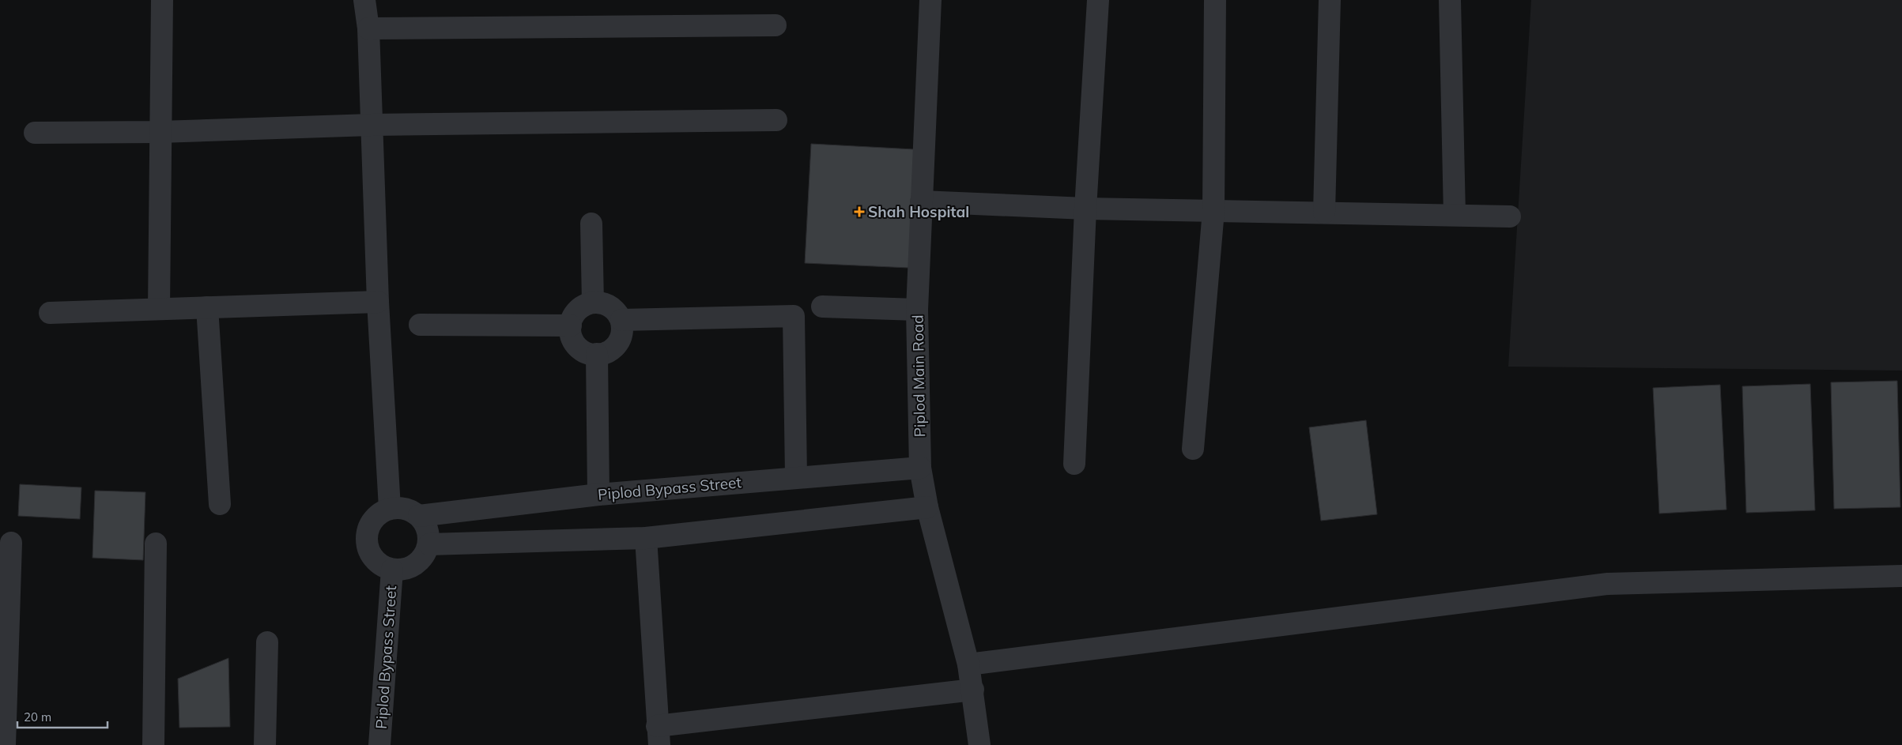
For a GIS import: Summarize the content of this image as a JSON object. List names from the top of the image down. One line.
{"streets":{"street":["Piplod Main Road","Piplod Bypass Street"]},"crossings":[["Piplod Main Road","Piplod Bypass Street"]],"places":{"health":["Shah Hospital"]},"scale_bar":"20 m"}
